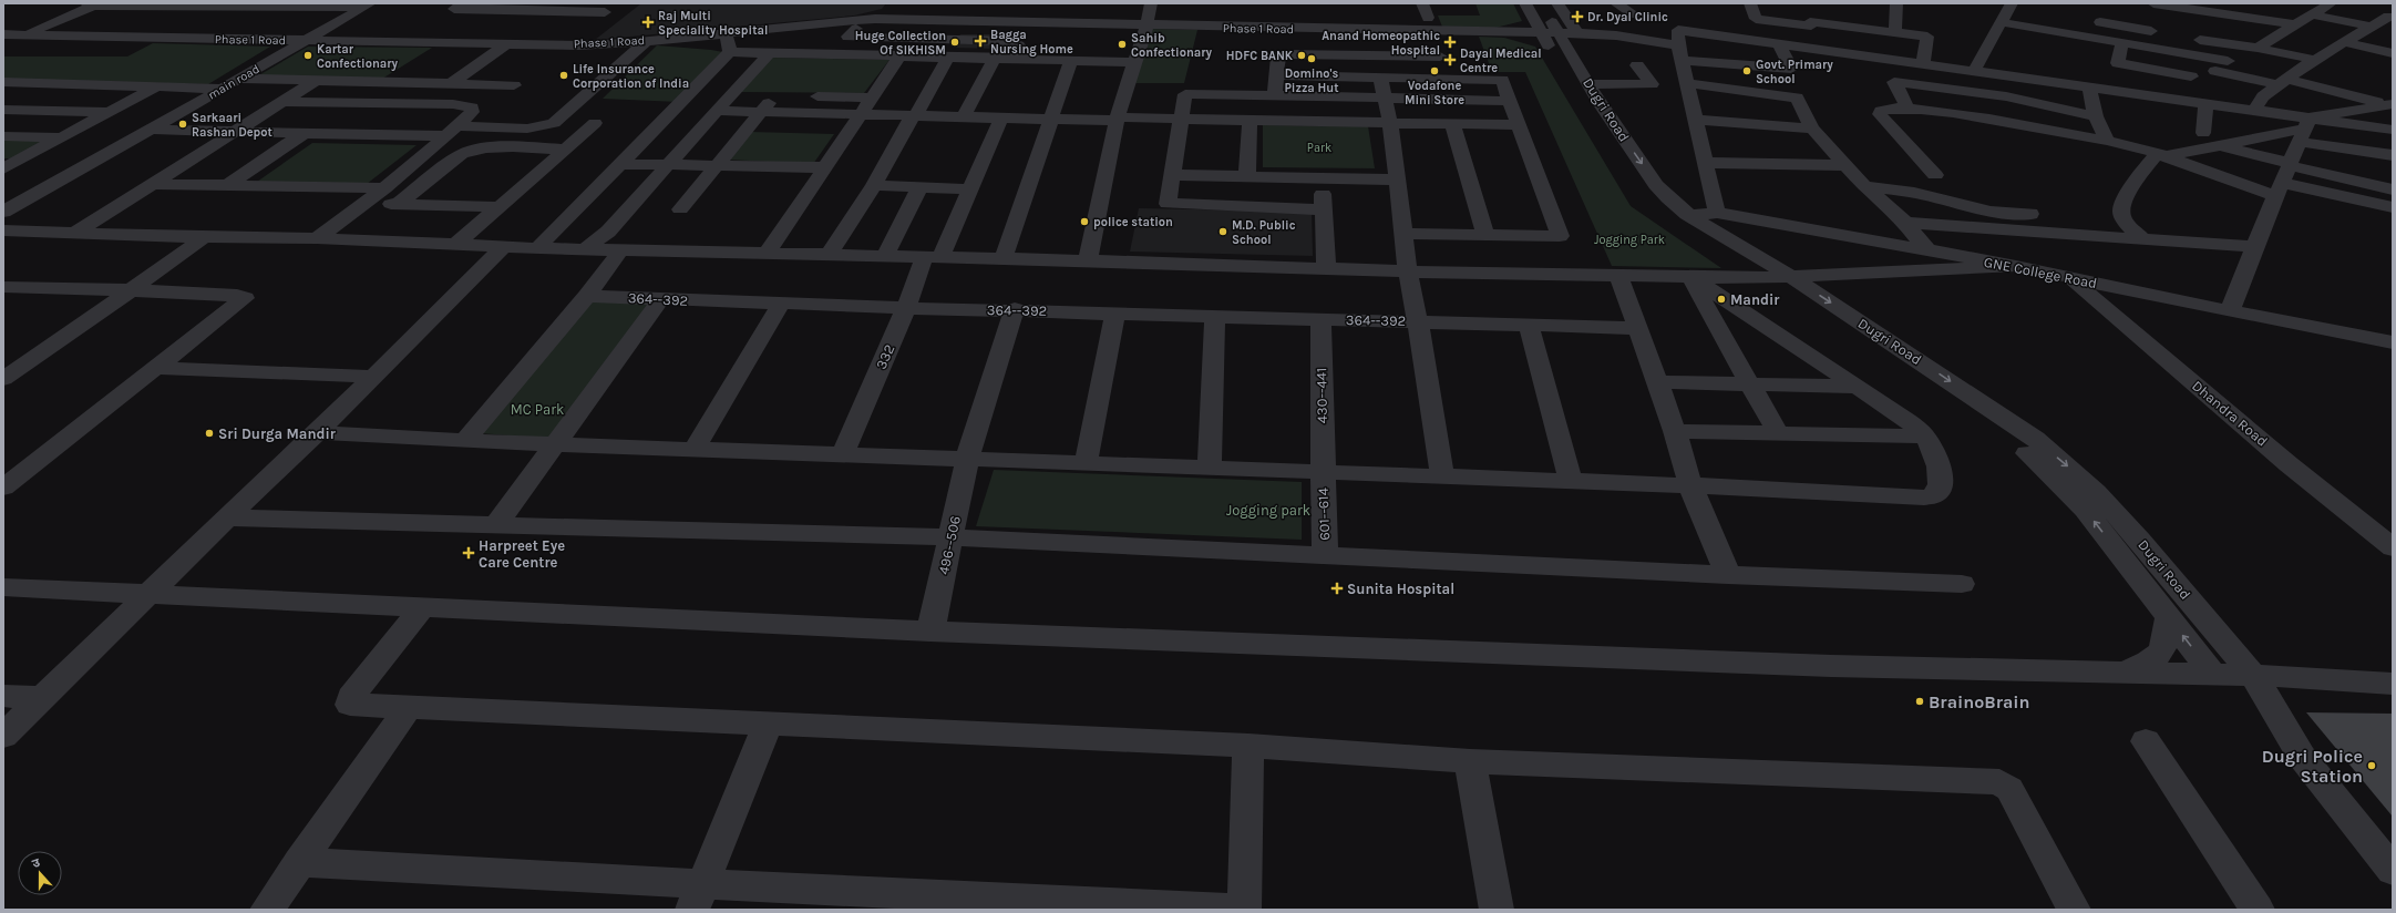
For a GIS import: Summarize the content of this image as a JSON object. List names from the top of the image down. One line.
{"streets":{"street":["Phase 1 Road","main road","Dugri Road","GNE College Road","364--392","332","430--441","Dhandra Road","601--614","496--506"]},"crossings":[["Phase 1 Road","main road"],["Phase 1 Road","Dugri Road"],["Dugri Road","GNE College Road"],["GNE College Road","Dhandra Road"],["364--392","332"],["364--392","430--441"],["364--392","496--506"],["430--441","601--614"]],"parks":["Park","Jogging Park","MC Park","Jogging park"],"places":{"health":["Dr. Dyal Clinic","Raj Multi Speciality Hospital","Bagga Nursing Home","Anand Homeopathic Hospital","Dayal Medical Centre","Harpreet Eye Care Centre","Sunita Hospital"],"other":["Huge Collection Of SIKHISM","Sahib Confectionary","Kartar Confectionary","HDFC BANK","Domino's Pizza Hut","Vodafone Mini Store","Govt. Primary School","Life Insurance Corporation of India","Sarkaari Rashan Depot","police station","M.D. Public School","Mandir","Sri Durga Mandir","BrainoBrain","Dugri Police Station"]},"north":"top"}
